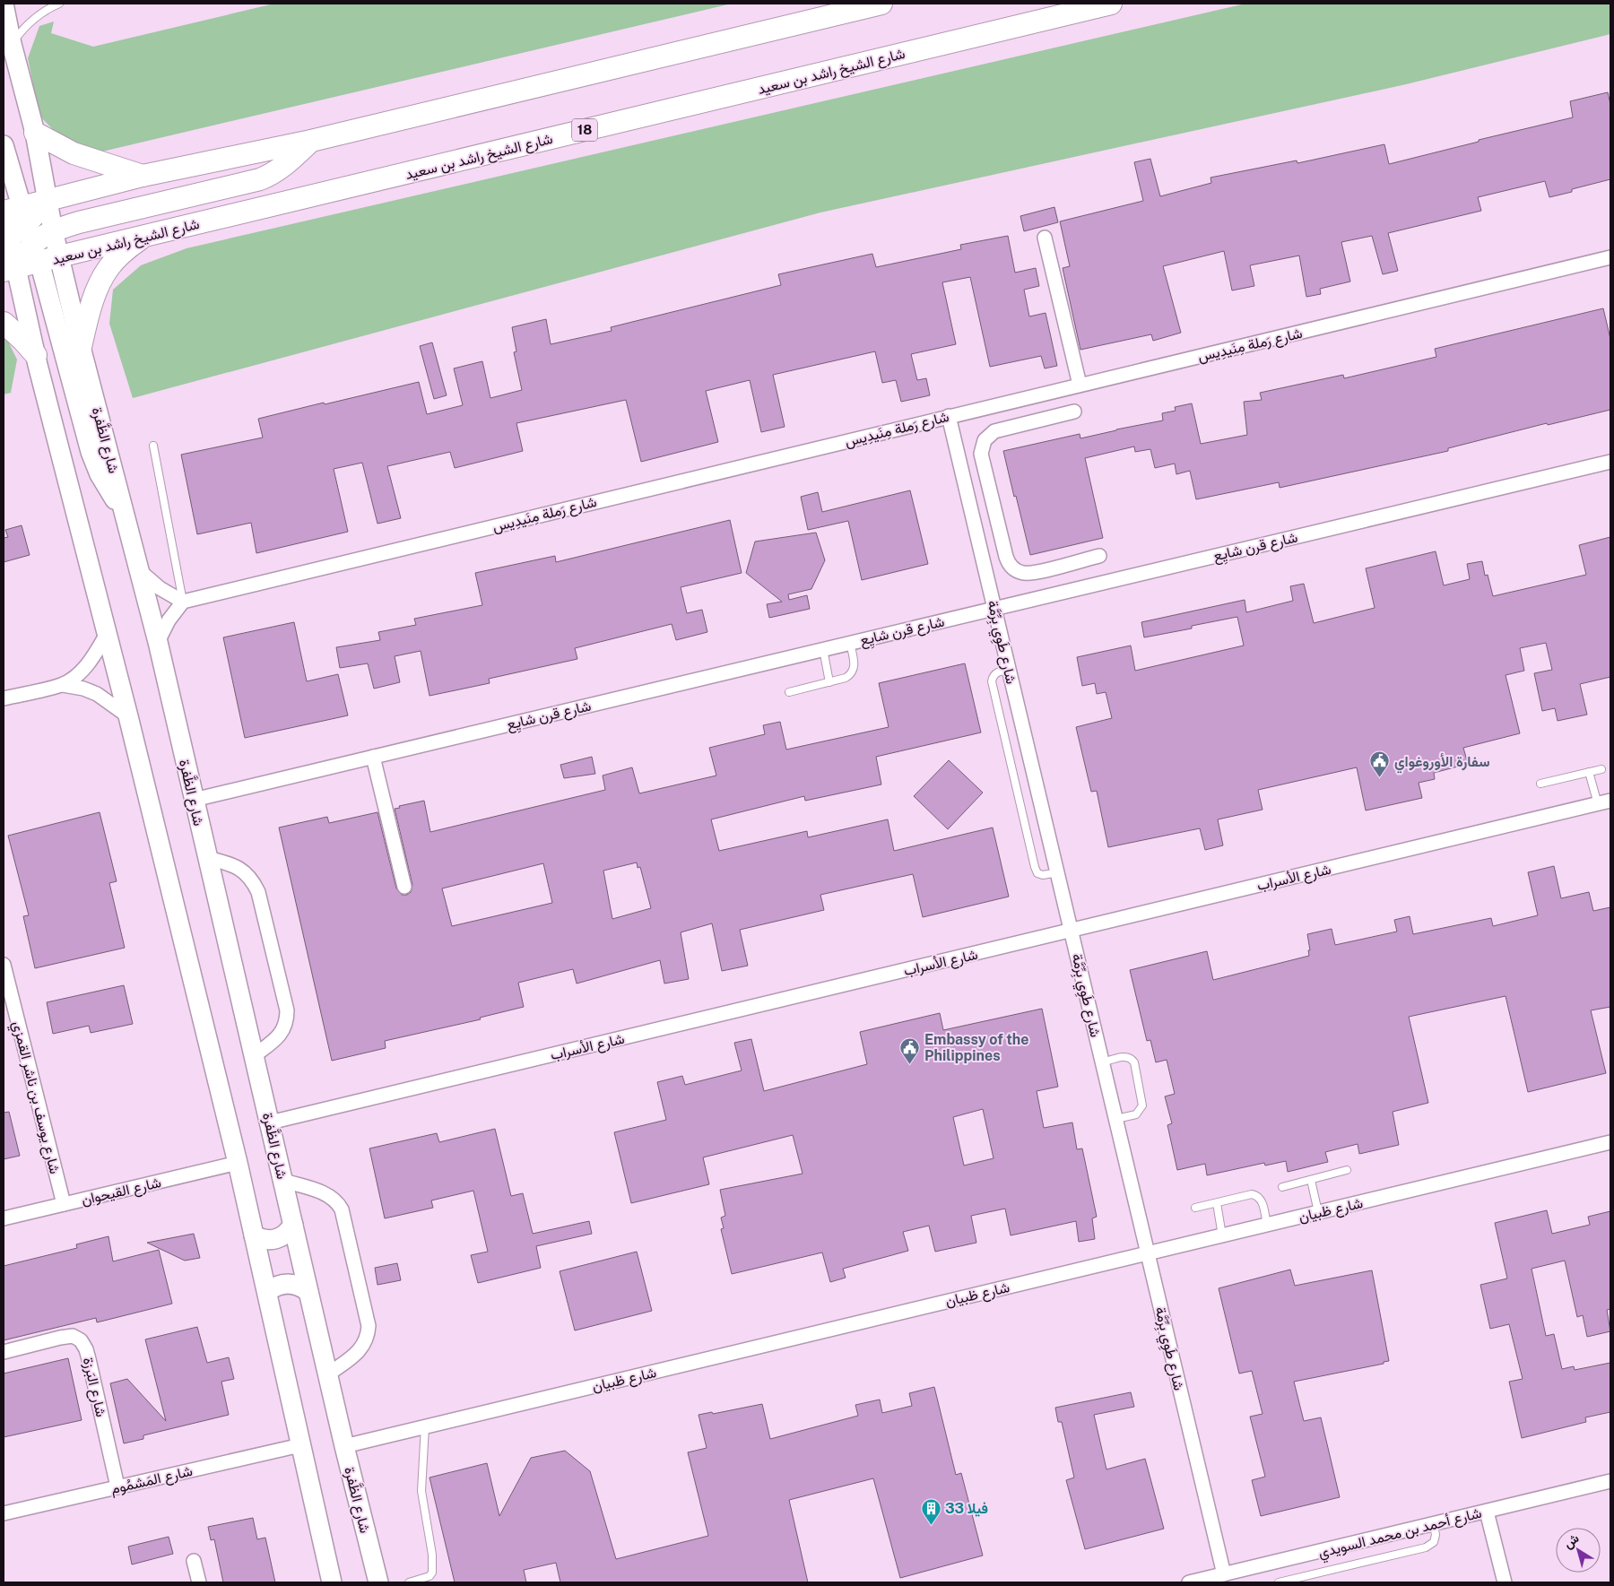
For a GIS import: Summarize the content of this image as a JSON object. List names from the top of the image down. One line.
{"streets":{"main road":["شارع الشيخ راشد بن سعيد","18","شارع الظَّفرة"],"street":["شارع رَملة مِنَيدِيس","شارع قرن شايِع","شارع طَوِي بِرِّمَّة","شارع الأسراب","شارع يوسف بن ناشر القمزي","شارع القيحوان","شارع ظبيان","شارع البَرزة","شارع المَشمُوم","شارع أحمد بن محمد السويدي"]},"crossings":[["شارع الشيخ راشد بن سعيد","شارع الظَّفرة"],["شارع رَملة مِنَيدِيس","شارع طَوِي بِرِّمَّة"],["شارع الظَّفرة","شارع قرن شايِع"],["شارع الظَّفرة","شارع الأسراب"],["شارع الظَّفرة","شارع القيحوان"],["شارع الظَّفرة","شارع ظبيان"],["شارع الظَّفرة","شارع المَشمُوم"],["شارع قرن شايِع","شارع طَوِي بِرِّمَّة"],["شارع طَوِي بِرِّمَّة","شارع الأسراب"],["شارع طَوِي بِرِّمَّة","شارع ظبيان"],["شارع طَوِي بِرِّمَّة","شارع أحمد بن محمد السويدي"],["شارع يوسف بن ناشر القمزي","شارع القيحوان"],["شارع البَرزة","شارع المَشمُوم"]],"places":{"public building":["سفارة الأوروغواي","Embassy of the Philippines"],"building":["فيلا 33"]},"north":"top left"}
